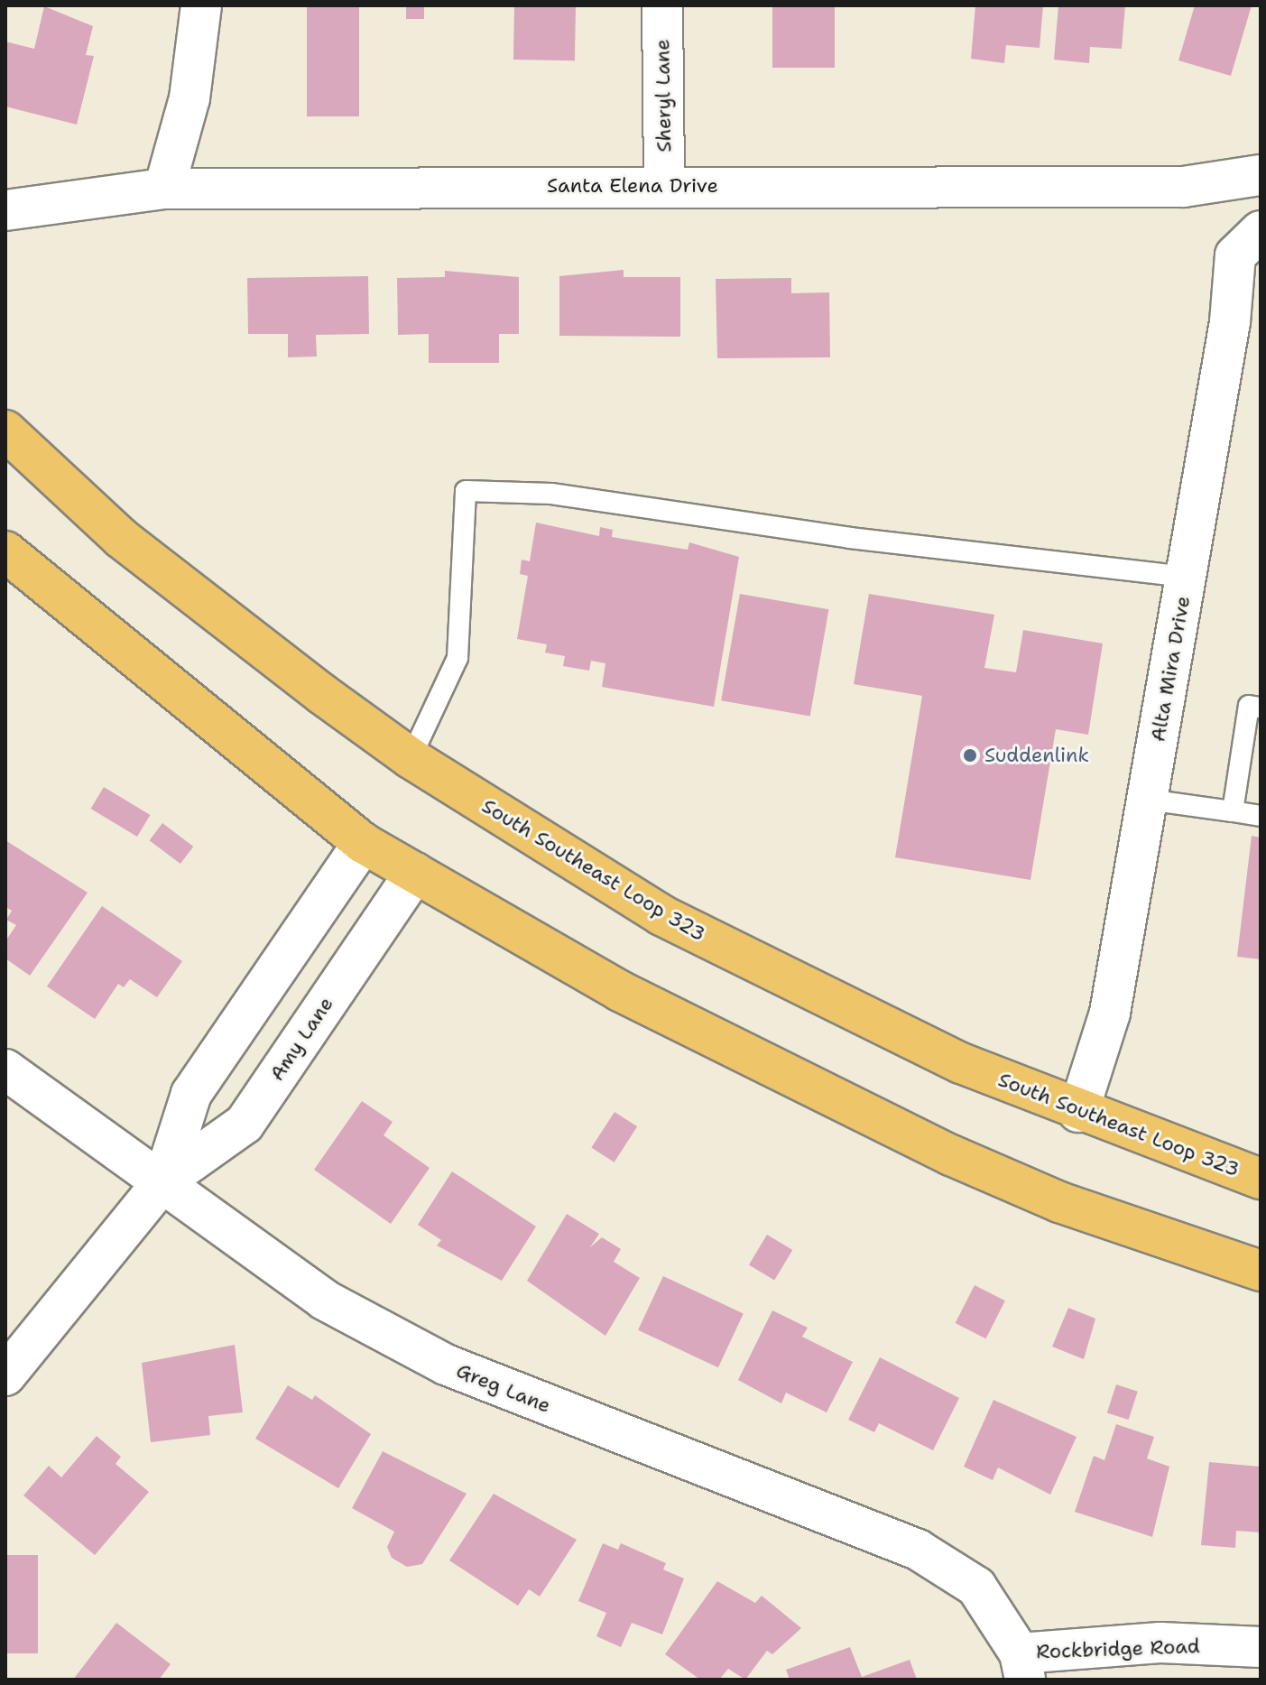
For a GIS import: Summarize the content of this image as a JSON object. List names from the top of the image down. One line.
{"streets":{"highway":["South Southeast Loop 323"],"street":["Sheryl Lane","Santa Elena Drive","Alta Mira Drive","Amy Lane","Greg Lane","Rockbridge Road"]},"crossings":[["Sheryl Lane","Santa Elena Drive"],["Alta Mira Drive","South Southeast Loop 323"],["Amy Lane","Greg Lane"],["Greg Lane","Rockbridge Road"]],"places":["Suddenlink"]}
